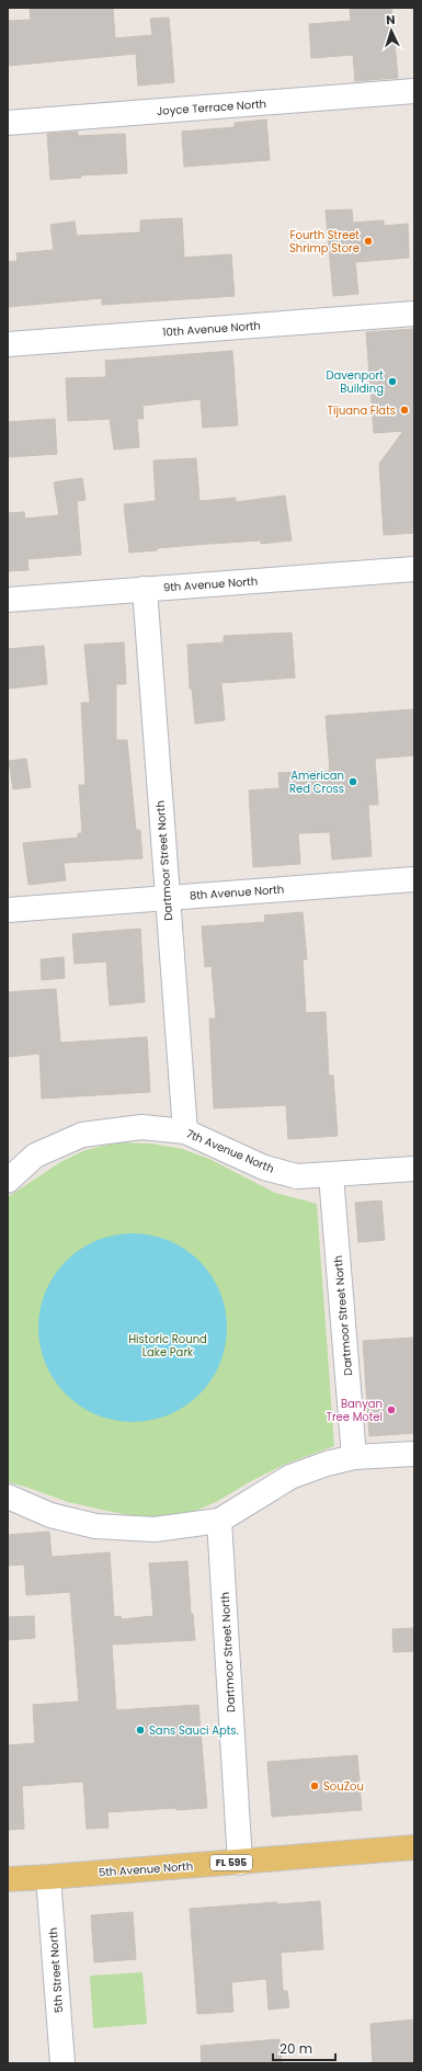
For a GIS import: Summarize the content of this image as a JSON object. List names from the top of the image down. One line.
{"streets":{"main road":["FL 595","5th Avenue North"],"street":["Joyce Terrace North","10th Avenue North","9th Avenue North","Dartmoor Street North","8th Avenue North","7th Avenue North","5th Street North"]},"crossings":[["9th Avenue North","Dartmoor Street North"],["Dartmoor Street North","8th Avenue North"],["Dartmoor Street North","7th Avenue North"],["Dartmoor Street North","5th Avenue North"],["5th Avenue North","5th Street North"]],"parks":["Historic Round Lake Park"],"places":["Fourth Street Shrimp Store","Davenport Building","Tijuana Flats","American Red Cross","Banyan Tree Motel","Sans Sauci Apts.","SouZou"],"scale_bar":"20 m","north":"top"}
